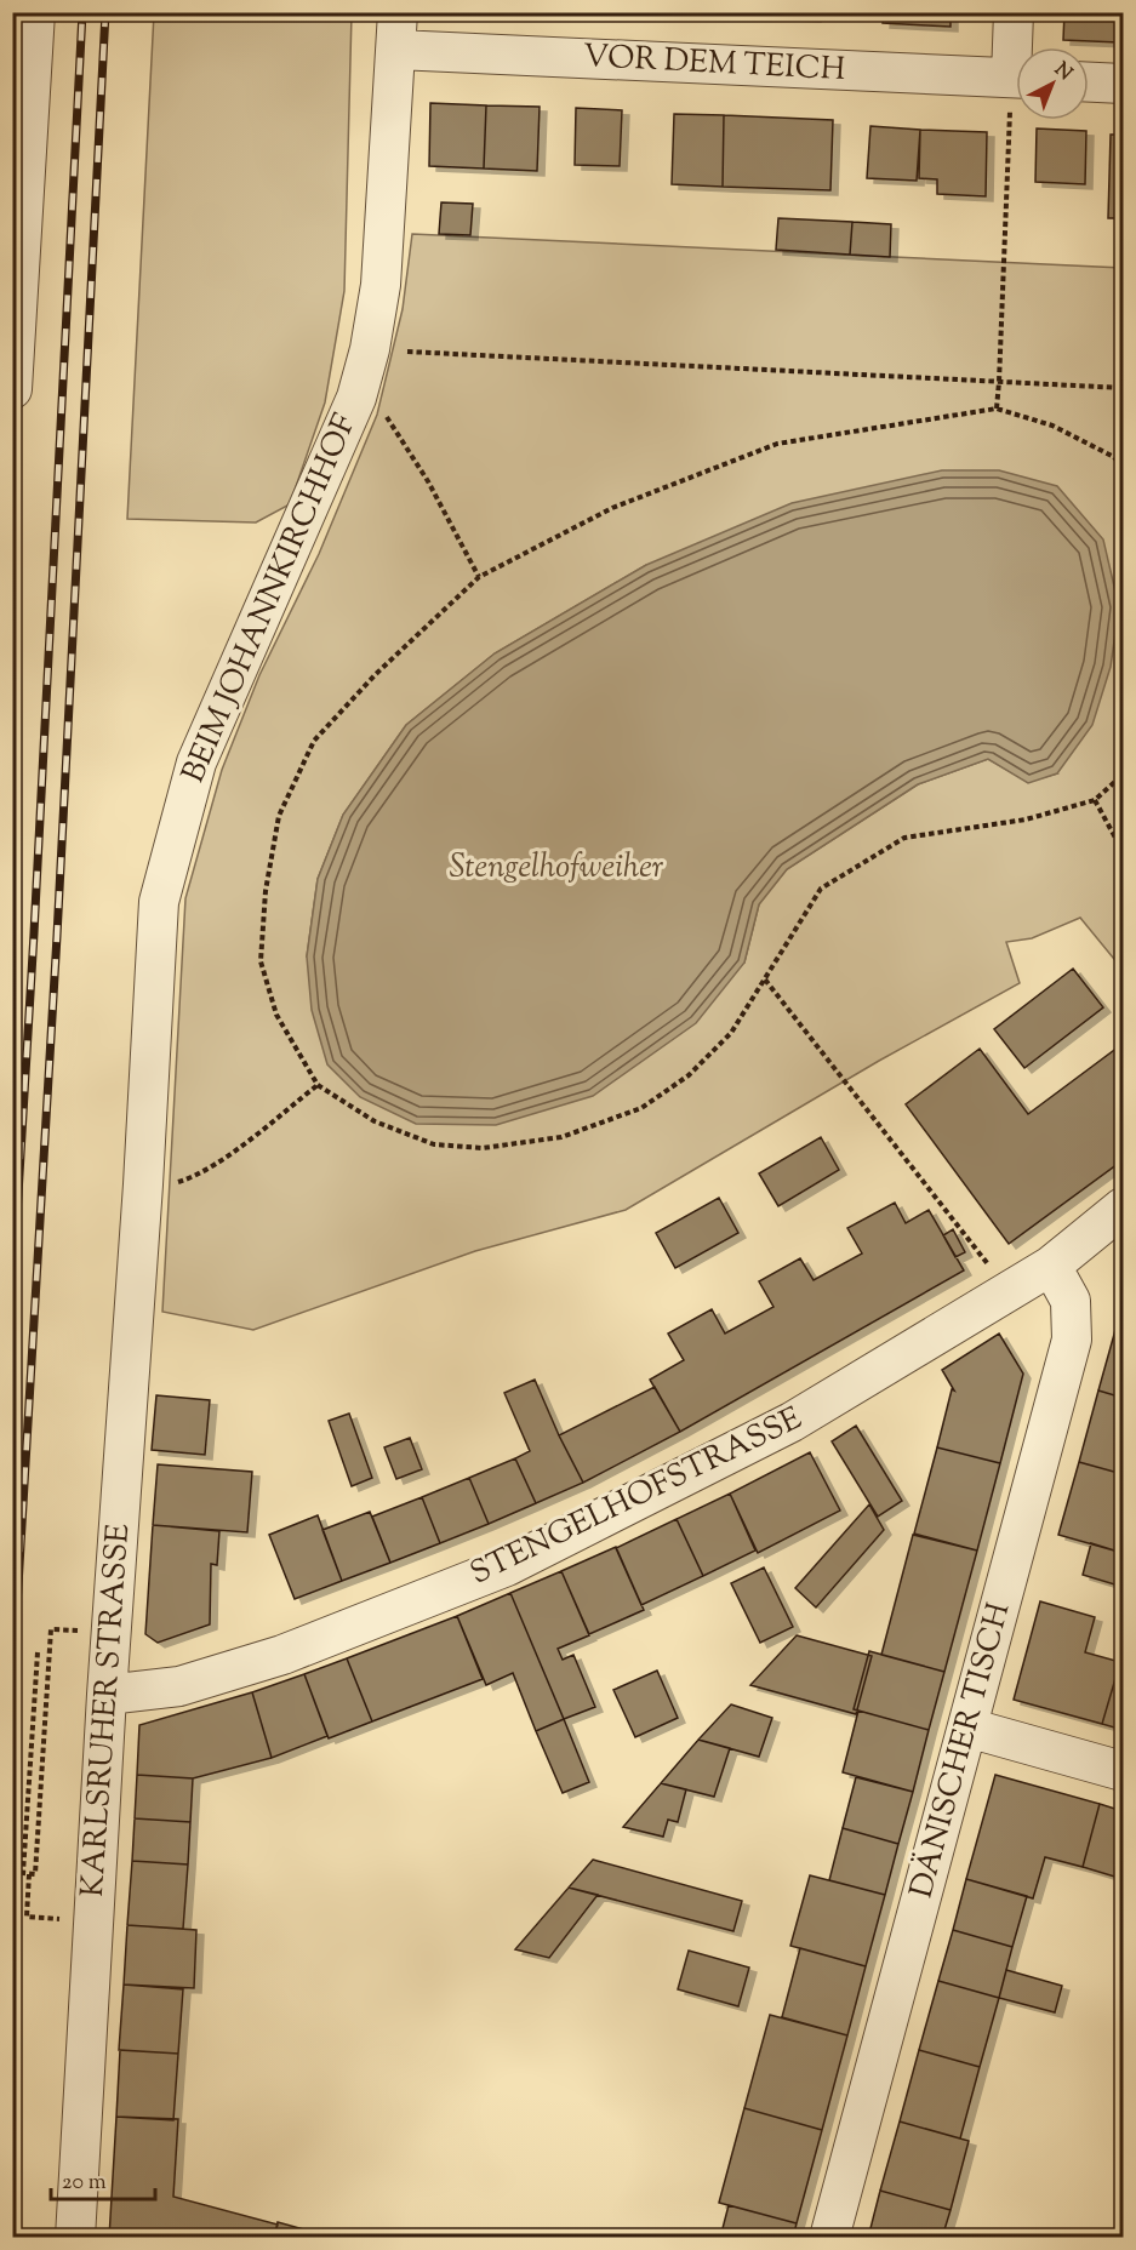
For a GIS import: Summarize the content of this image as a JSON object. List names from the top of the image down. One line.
{"streets":{"street":["VOR DEM TEICH","BEIM JOHANNKIRCHHOF","STENGELHOFSTRASSE","KARLSRUHER STRASSE","DÄNISCHER TISCH"]},"crossings":[["VOR DEM TEICH","BEIM JOHANNKIRCHHOF"],["BEIM JOHANNKIRCHHOF","KARLSRUHER STRASSE"],["STENGELHOFSTRASSE","KARLSRUHER STRASSE"],["STENGELHOFSTRASSE","DÄNISCHER TISCH"]],"water":["Stengelhofweiher"],"scale_bar":"20 m","north":"top right"}
